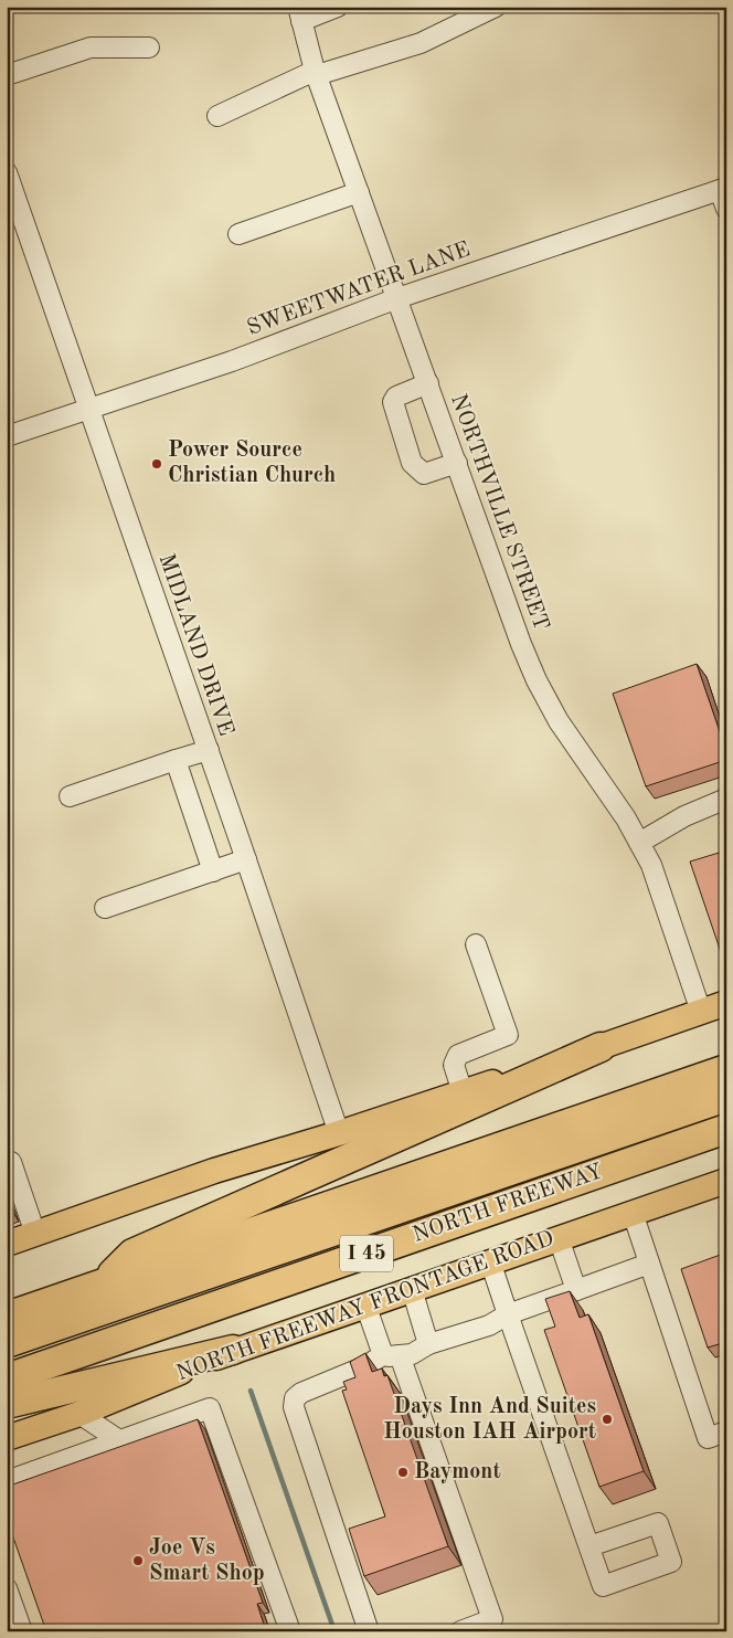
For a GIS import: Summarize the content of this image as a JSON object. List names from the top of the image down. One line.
{"streets":{"highway":["NORTH FREEWAY","I 45"],"main road":["NORTH FREEWAY FRONTAGE ROAD"],"street":["SWEETWATER LANE","NORTHVILLE STREET","MIDLAND DRIVE"]},"crossings":[["SWEETWATER LANE","NORTHVILLE STREET"],["SWEETWATER LANE","MIDLAND DRIVE"]],"places":["Power Source Christian Church","Days Inn And Suites Houston IAH Airport","Baymont","Joe Vs Smart Shop"]}
